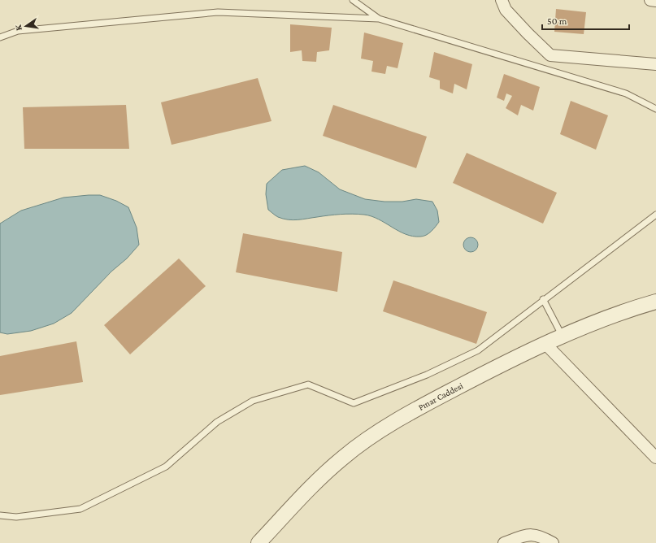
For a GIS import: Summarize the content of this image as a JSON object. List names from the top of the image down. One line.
{"streets":{"street":["Pınar Caddesi"]},"scale_bar":"50 m","north":"left"}
